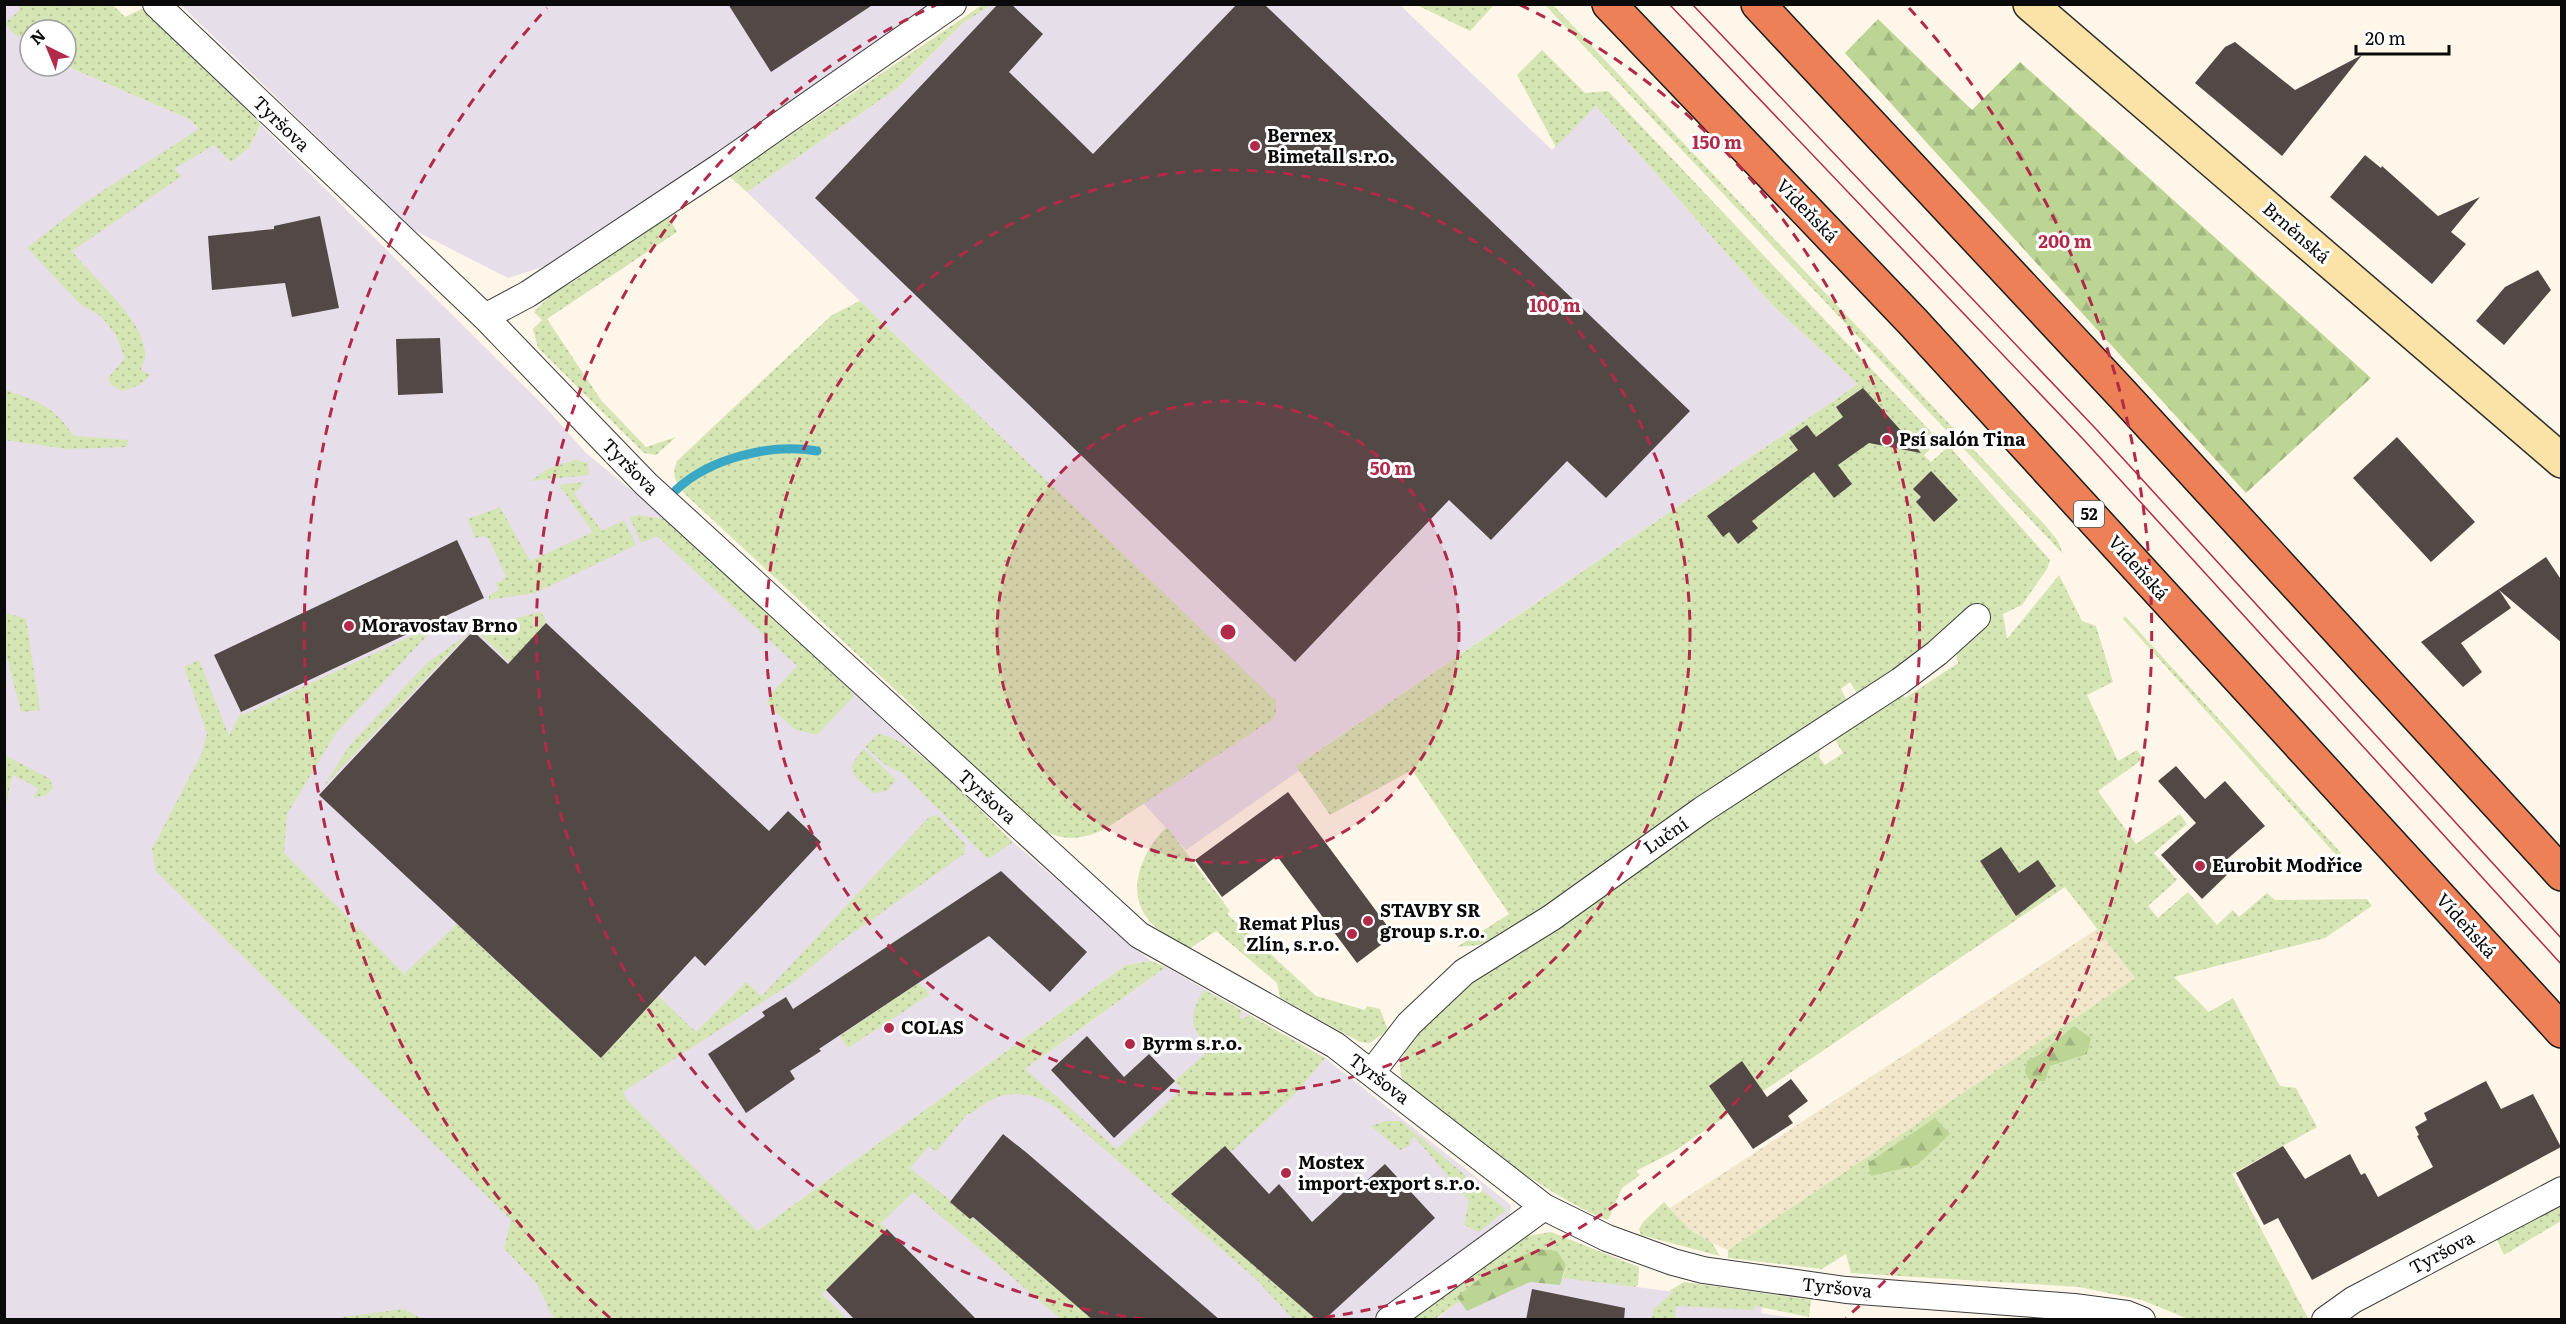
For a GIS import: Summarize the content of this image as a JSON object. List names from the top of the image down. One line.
{"streets":{"highway":["Vídeňská","52"],"street":["Tyršova","Brněnská","Luční"]},"crossings":[["Tyršova","Luční"]],"places":["Bernex Bimetall s.r.o.","Psí salón Tina","Moravostav Brno","Eurobit Modřice","STAVBY SR group s.r.o.","Remat Plus Zlín, s.r.o.","COLAS","Byrm s.r.o.","Mostex import-export s.r.o."],"scale_bar":"20 m","north":"top left","rings":["150 m","200 m","100 m","50 m"]}
